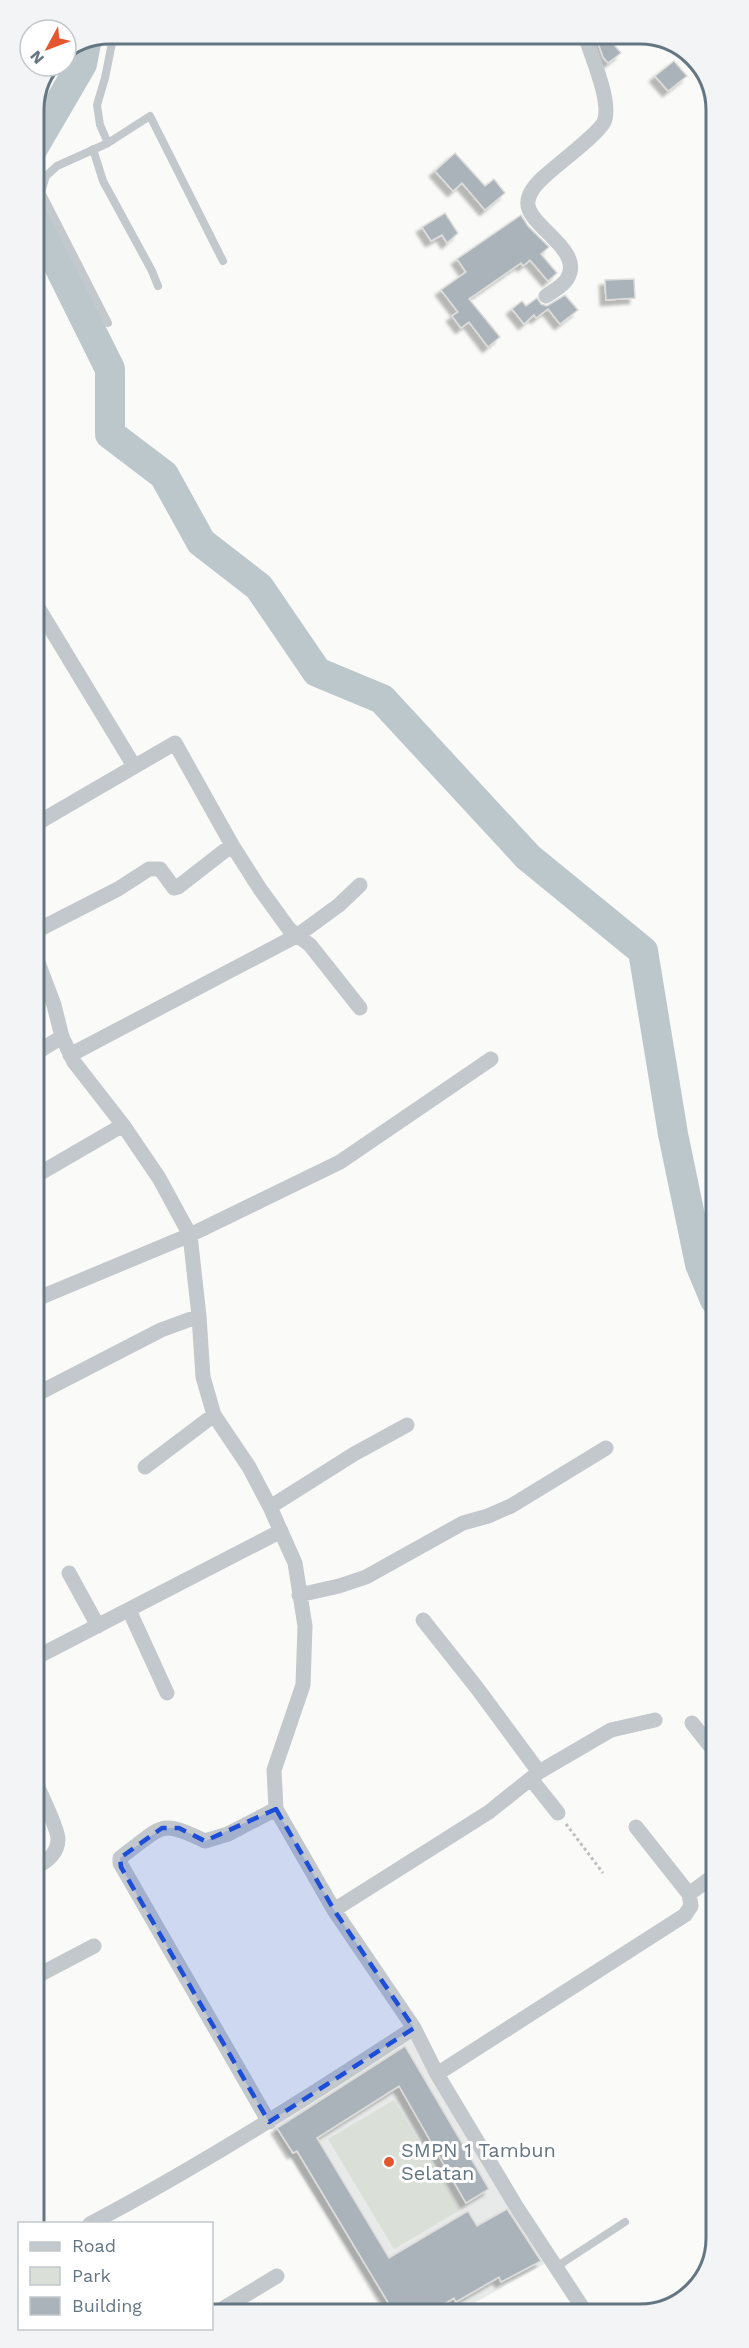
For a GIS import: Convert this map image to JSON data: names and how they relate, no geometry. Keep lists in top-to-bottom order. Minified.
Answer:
{"places":["SMPN 1 Tambun Selatan"],"legend":["Road","Park","Building"],"north":"bottom left"}
